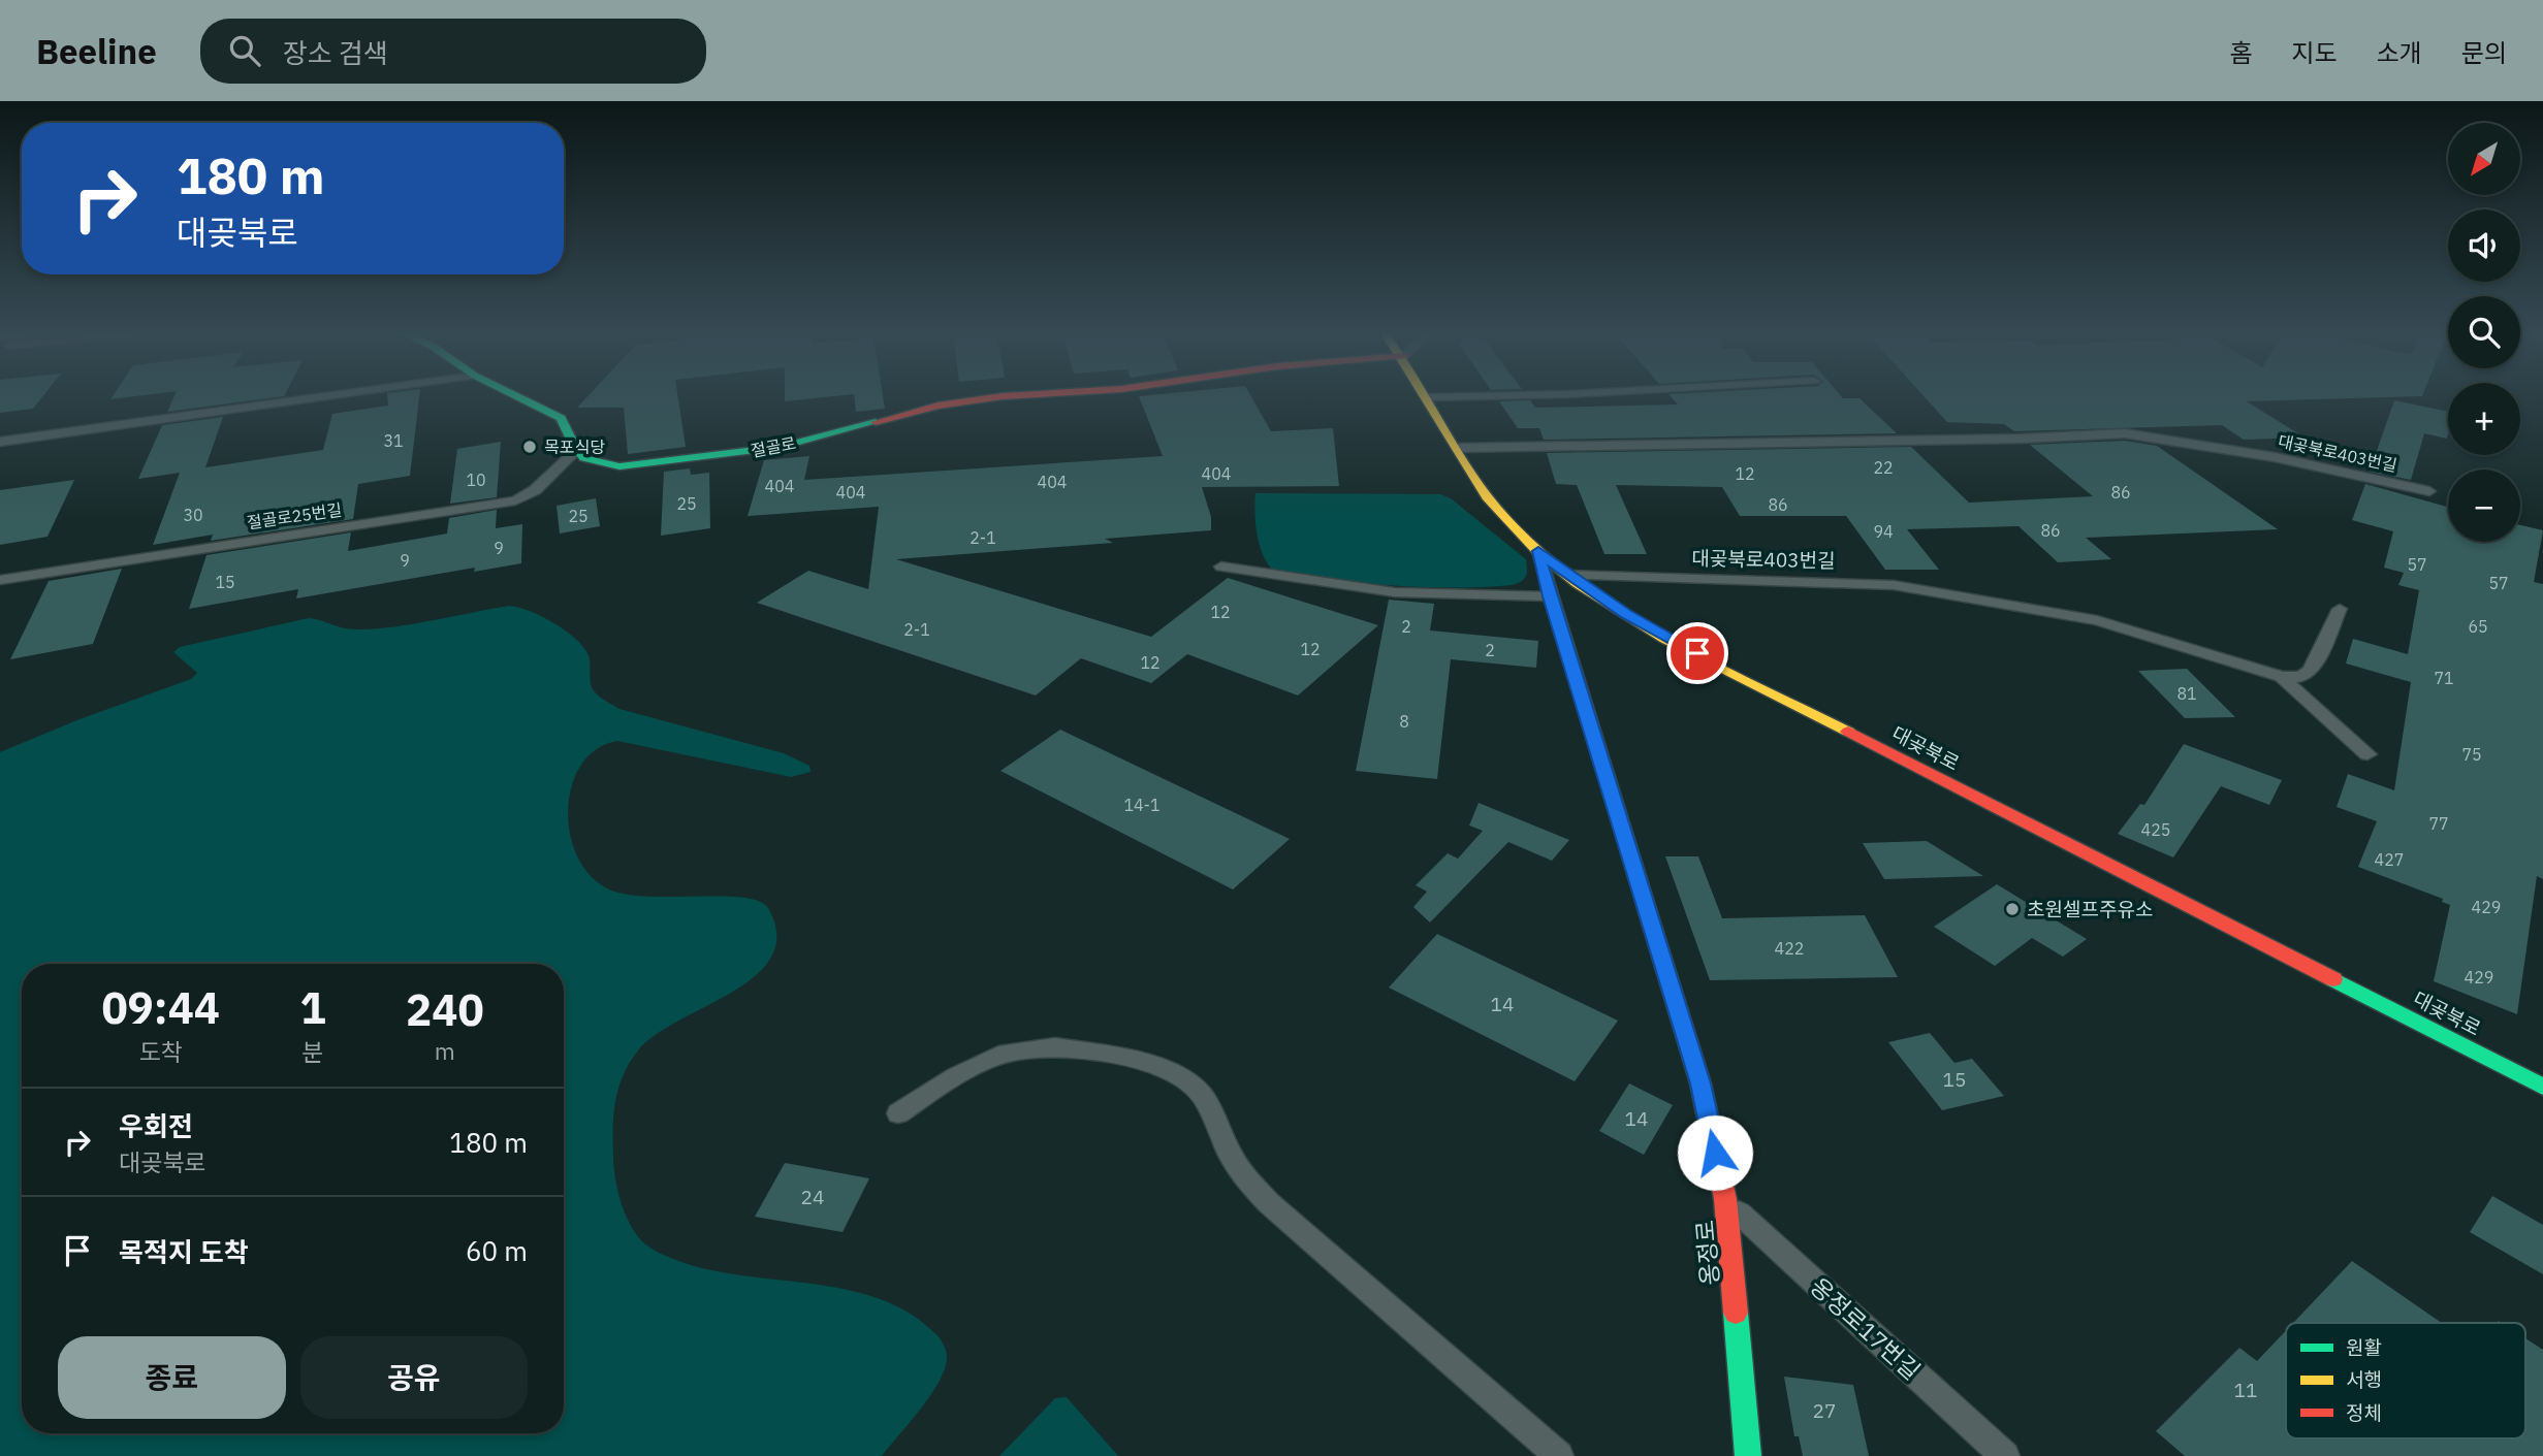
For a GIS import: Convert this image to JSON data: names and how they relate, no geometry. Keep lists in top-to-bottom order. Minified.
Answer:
{"streets":{"street":["절골로","대곶북로","옹정로"],"lane":["대곶북로403번길","절골로25번길","옹정로17번길"]},"crossings":[["절골로","절골로25번길"],["대곶북로403번길","대곶북로"],["대곶북로","옹정로"],["옹정로","옹정로17번길"]],"places":["목포식당","초원셀프주유소"],"house_numbers":["31","22","404","12","10","404","404","404","86","25","86","30","25","86","94","2-1","9","9","57","15","57","12","2","65","2-1","12","2","12","71","81","8","75","14-1","77","425","427","429","422","429","14","15","14","24","11","27"],"legend":["원활","서행","정체"],"north":"bottom left","page":{"header":"Beeline","search":"장소 검색","nav":["홈","지도","소개","문의"],"map_buttons":["+","−"],"turn":["180 m","대곶북로"],"eta":["09:44","도착","1","분","240","m"],"list":[{"name":"우회전","note":"대곶북로","value":"180 m"},{"name":"목적지 도착","value":"60 m"}],"buttons":["종료","공유"]}}
